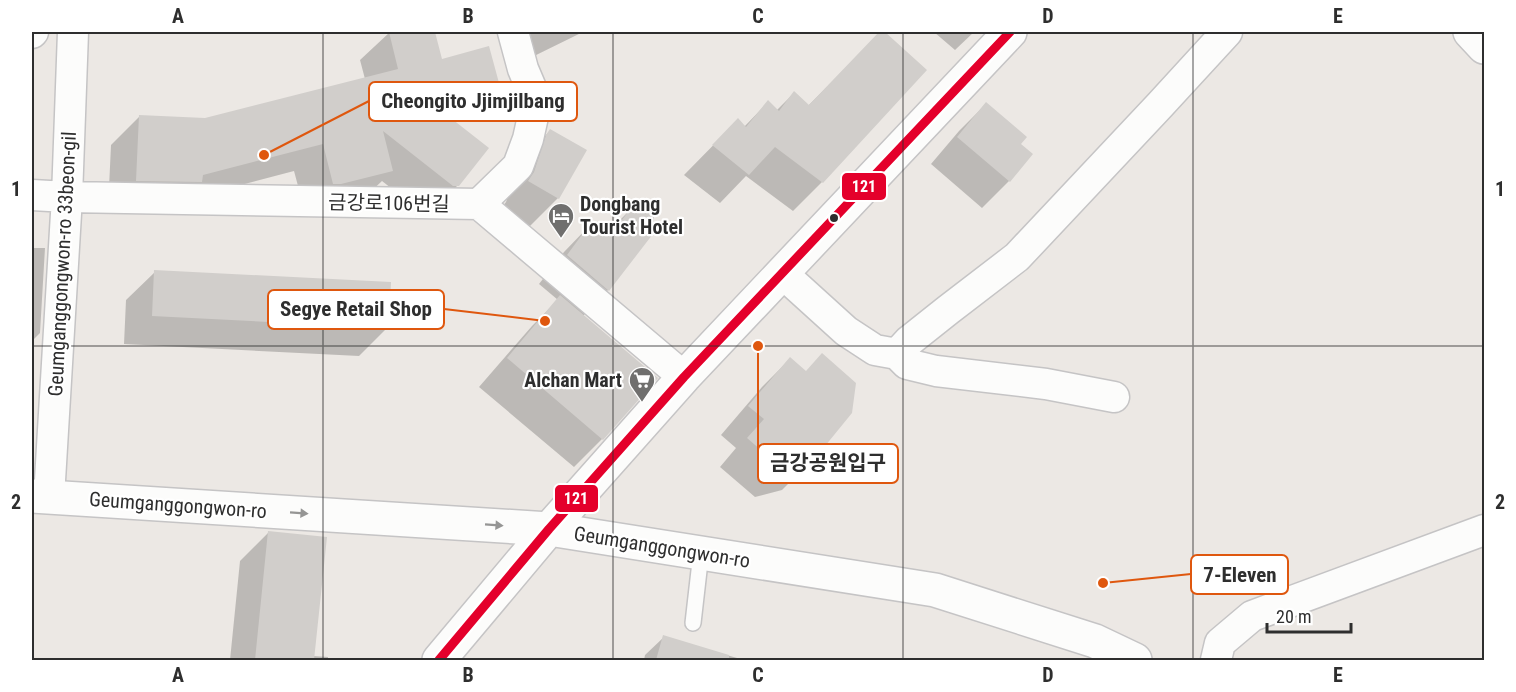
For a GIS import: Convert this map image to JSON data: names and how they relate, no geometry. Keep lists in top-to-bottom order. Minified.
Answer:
{"streets":{"street":["금강로106번길","Geumganggongwon-ro 33beon-gil","Geumganggongwon-ro"]},"crossings":[["금강로106번길","Geumganggongwon-ro 33beon-gil"],["Geumganggongwon-ro 33beon-gil","Geumganggongwon-ro"]],"one_way":["Geumganggongwon-ro"],"places":{"other":["Cheongito Jjimjilbang","Segye Retail Shop","금강공원입구","7-Eleven"],"hotel":["Dongbang Tourist Hotel"],"supermarket":["Alchan Mart"]},"lines":["transit line 121"],"scale_bar":"20 m","grid":{"columns":["A","B","C","D","E"],"rows":["1","2"]}}
